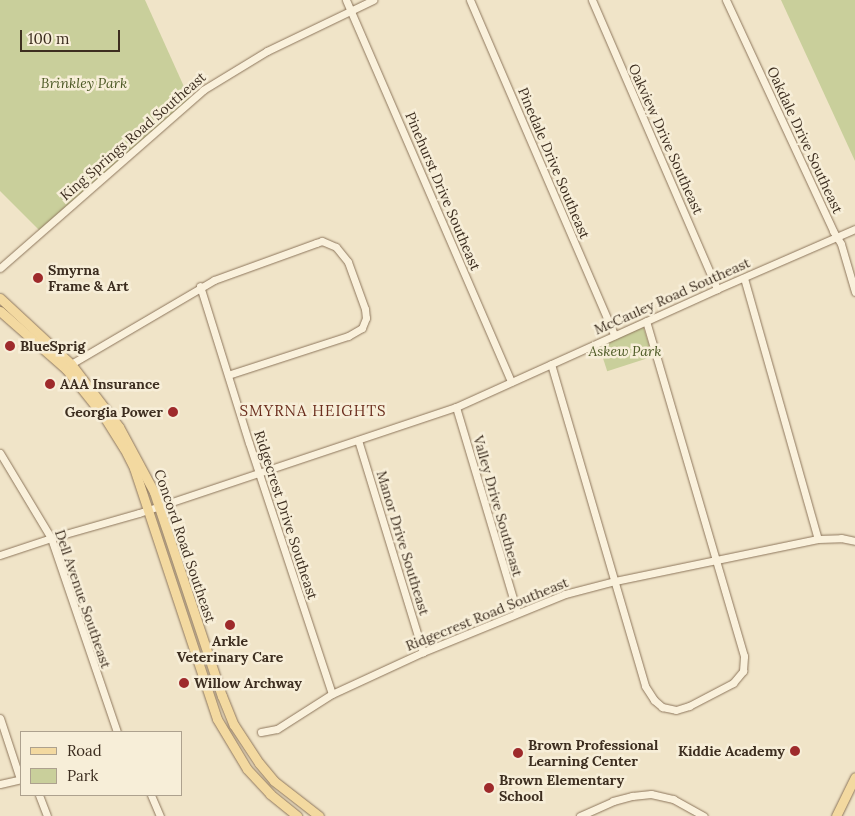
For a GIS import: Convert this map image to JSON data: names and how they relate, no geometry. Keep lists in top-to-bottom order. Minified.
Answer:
{"streets":{"main road":["Concord Road Southeast"],"street":["King Springs Road Southeast","Oakview Drive Southeast","Oakdale Drive Southeast","Pinedale Drive Southeast","Pinehurst Drive Southeast","McCauley Road Southeast","Valley Drive Southeast","Ridgecrest Drive Southeast","Manor Drive Southeast","Dell Avenue Southeast","Ridgecrest Road Southeast"]},"crossings":[["King Springs Road Southeast","Pinehurst Drive Southeast"],["Oakview Drive Southeast","McCauley Road Southeast"],["Oakdale Drive Southeast","McCauley Road Southeast"],["Pinedale Drive Southeast","McCauley Road Southeast"],["Pinehurst Drive Southeast","McCauley Road Southeast"],["McCauley Road Southeast","Valley Drive Southeast"],["McCauley Road Southeast","Ridgecrest Drive Southeast"],["McCauley Road Southeast","Manor Drive Southeast"],["McCauley Road Southeast","Concord Road Southeast"],["McCauley Road Southeast","Dell Avenue Southeast"],["Valley Drive Southeast","Ridgecrest Road Southeast"],["Ridgecrest Drive Southeast","Ridgecrest Road Southeast"],["Manor Drive Southeast","Ridgecrest Road Southeast"]],"districts":["SMYRNA HEIGHTS"],"parks":["Brinkley Park","Askew Park"],"places":["Smyrna Frame & Art","BlueSprig","AAA Insurance","Georgia Power","Arkle Veterinary Care","Willow Archway","Kiddie Academy","Brown Professional Learning Center","Brown Elementary School"],"legend":["Road","Park"],"scale_bar":"100 m"}
